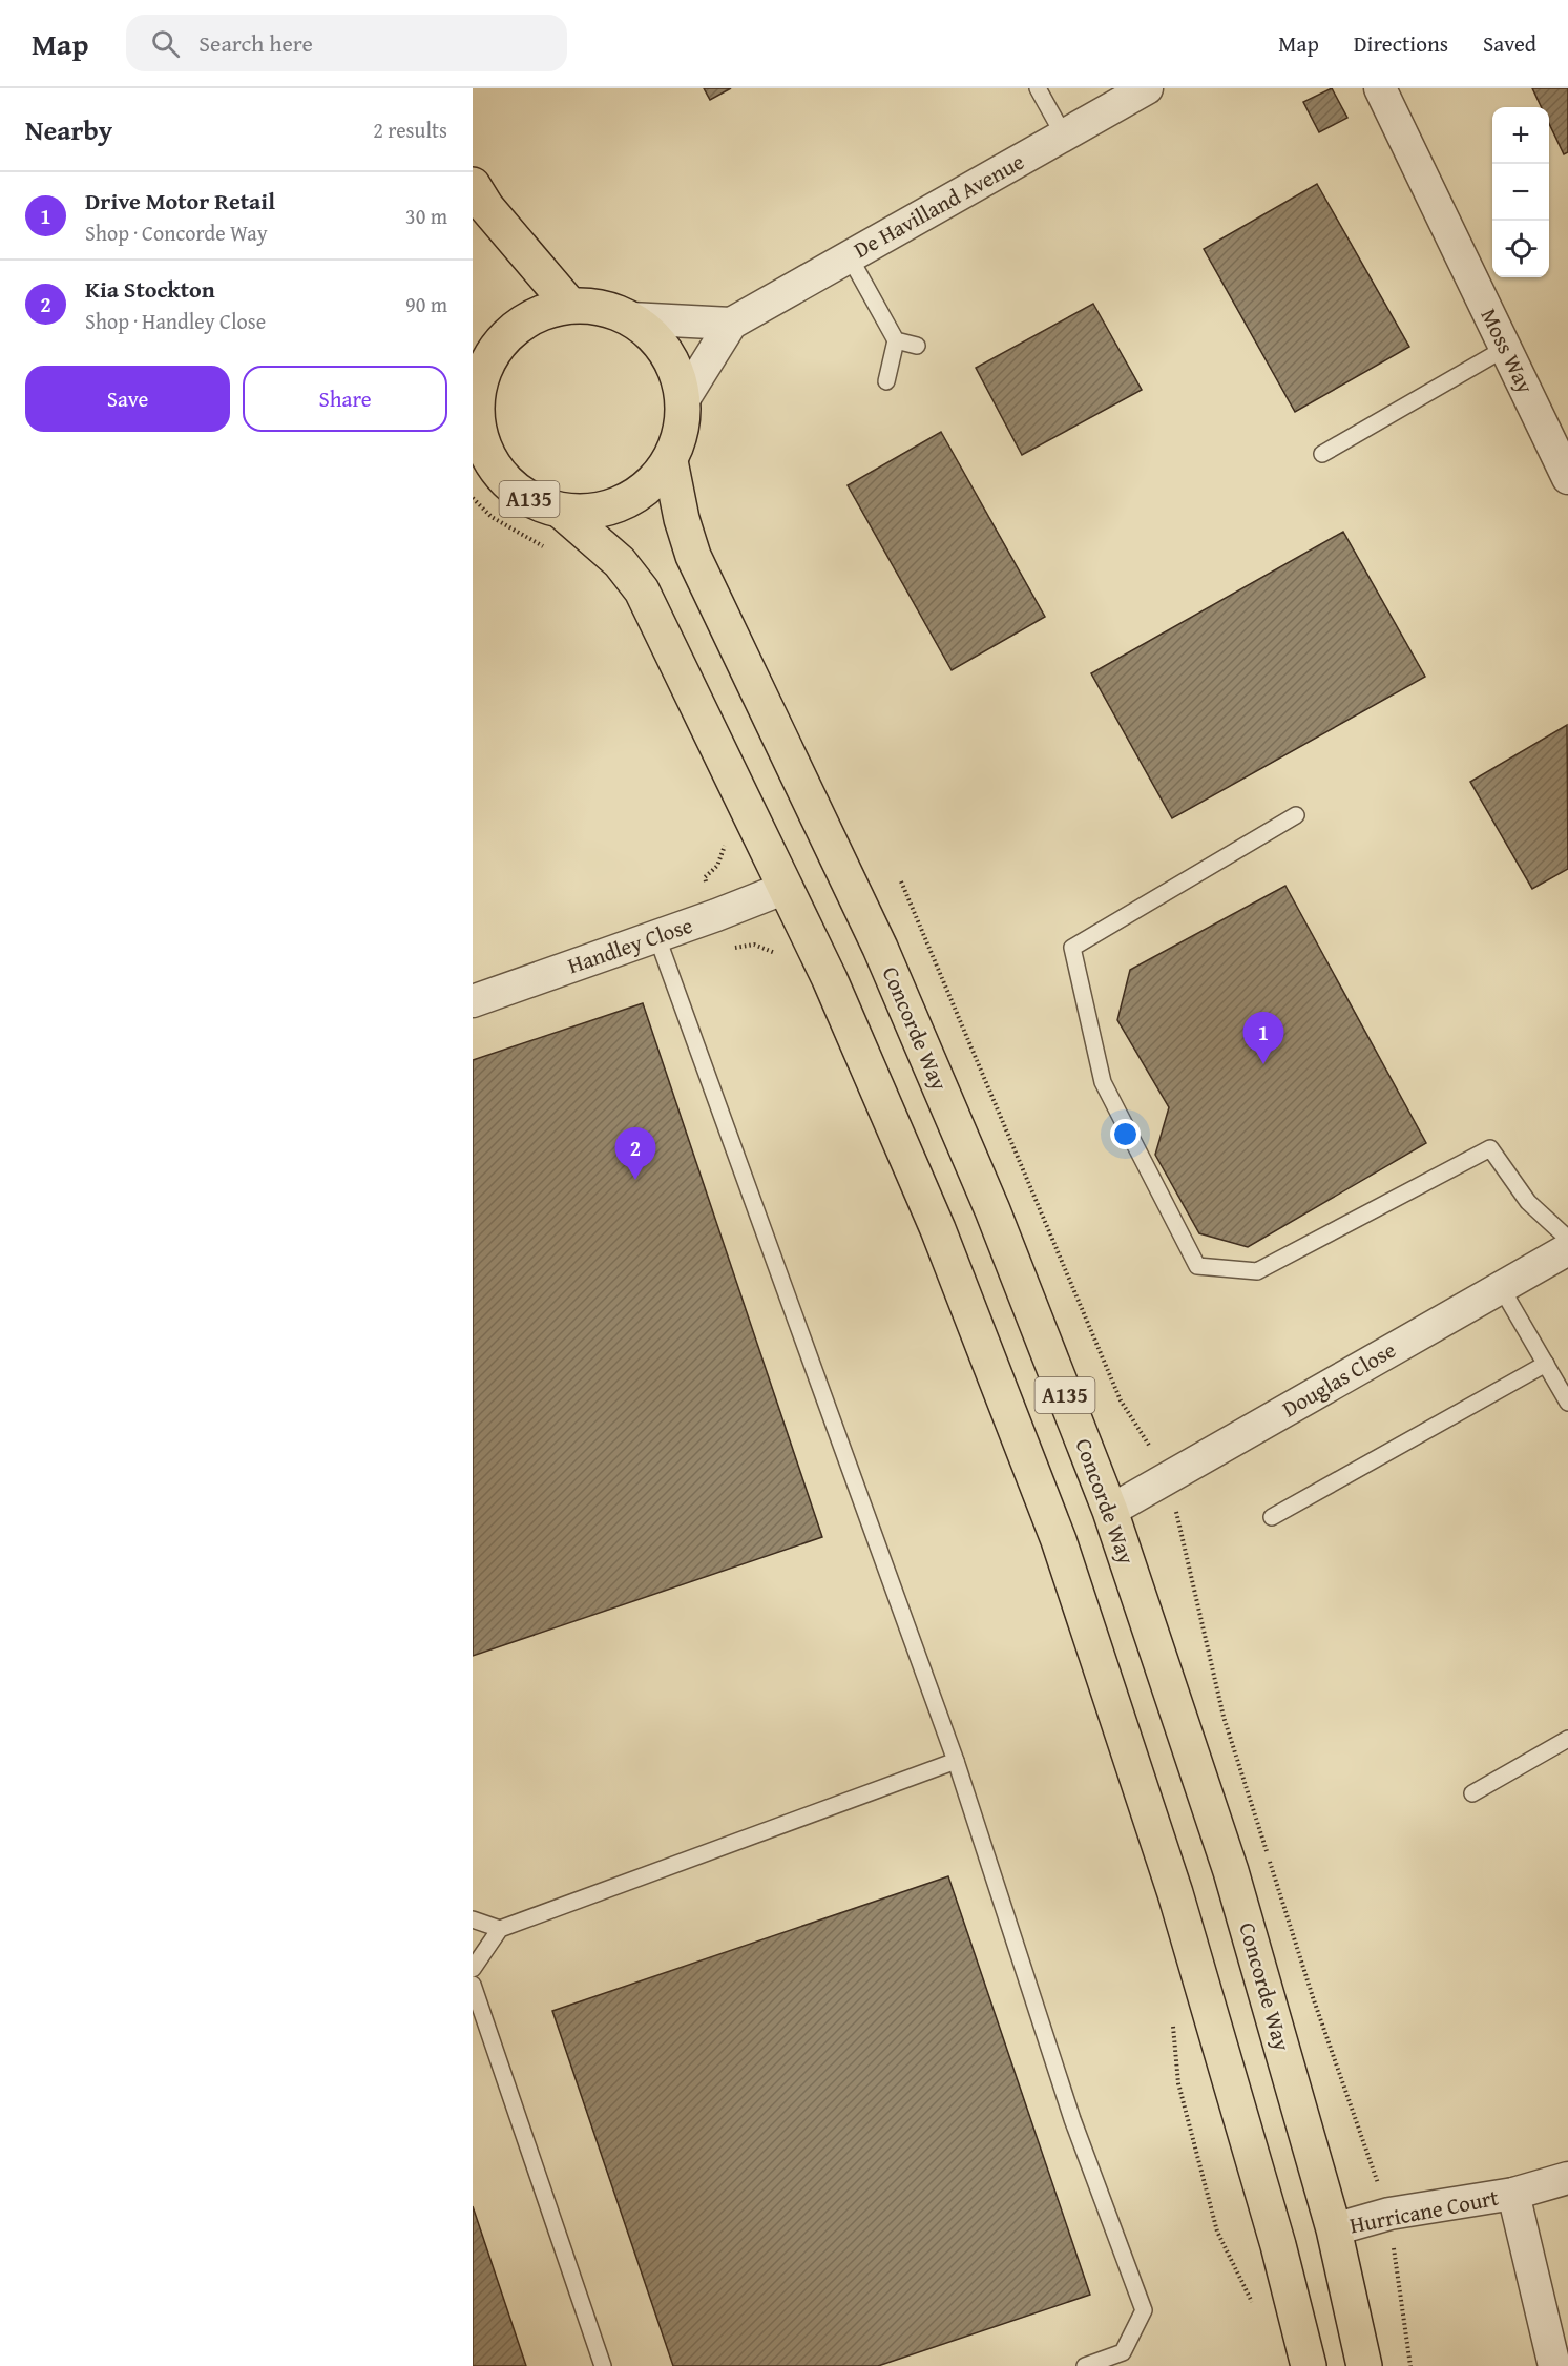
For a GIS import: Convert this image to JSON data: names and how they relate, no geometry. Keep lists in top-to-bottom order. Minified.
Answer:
{"streets":{"main road":["A135","Concorde Way"],"street":["De Havilland Avenue","Moss Way","Handley Close","Douglas Close","Hurricane Court"]},"crossings":[["A135","Handley Close"],["A135","Concorde Way"],["Concorde Way","Douglas Close"],["Concorde Way","Hurricane Court"]],"page":{"header":"Map","search":"Search here","nav":["Map","Directions","Saved"],"heading":["Nearby","2 results"],"map_buttons":["+","−"],"list":[{"mark":"1","name":"Drive Motor Retail","note":"Shop · Concorde Way","value":"30 m"},{"mark":"2","name":"Kia Stockton","note":"Shop · Handley Close","value":"90 m"}],"buttons":["Save","Share"],"pins":["1","2"]}}
